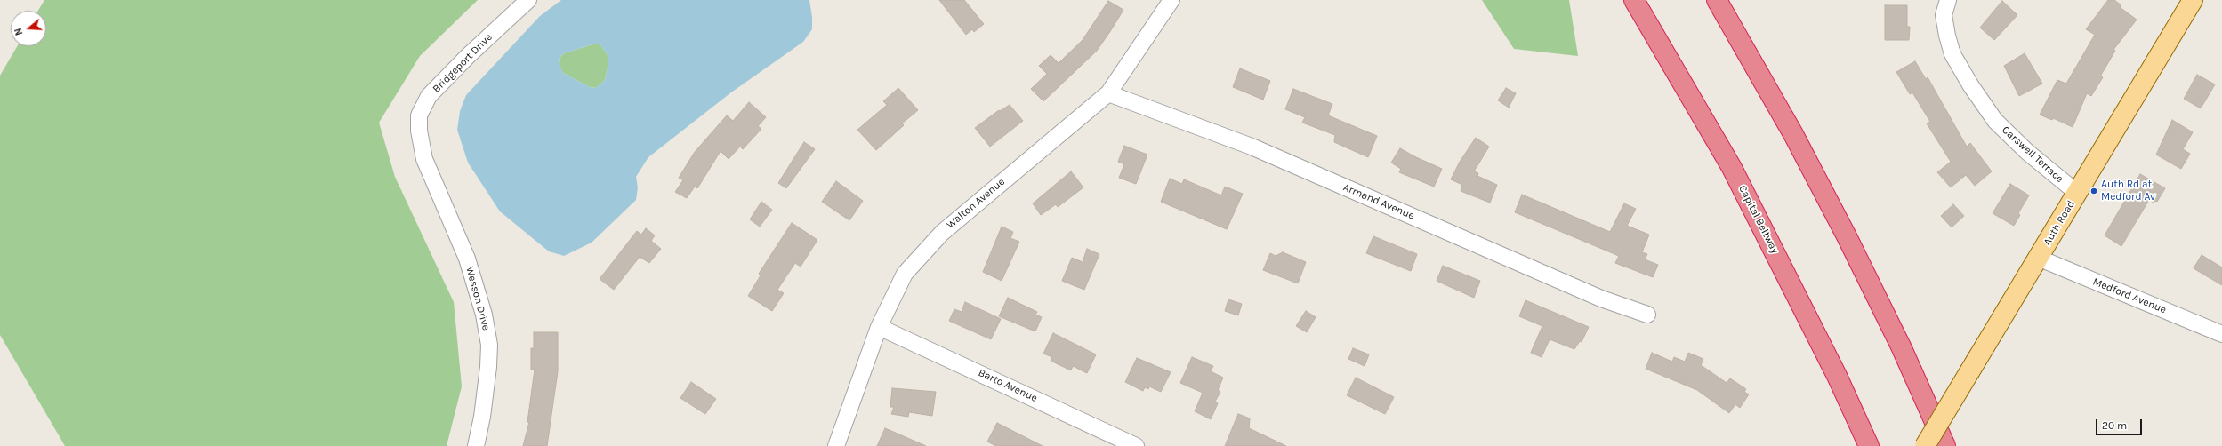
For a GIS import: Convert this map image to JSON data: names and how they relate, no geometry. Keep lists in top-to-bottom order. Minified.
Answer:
{"streets":{"highway":["Capital Beltway"],"main road":["Auth Road"],"street":["Bridgeport Drive","Carswell Terrace","Armand Avenue","Walton Avenue","Medford Avenue","Wesson Drive","Barto Avenue"]},"crossings":[["Bridgeport Drive","Wesson Drive"],["Carswell Terrace","Auth Road"],["Armand Avenue","Walton Avenue"],["Walton Avenue","Barto Avenue"],["Auth Road","Medford Avenue"]],"places":["Auth Rd at Medford Av"],"scale_bar":"20 m","north":"left"}
